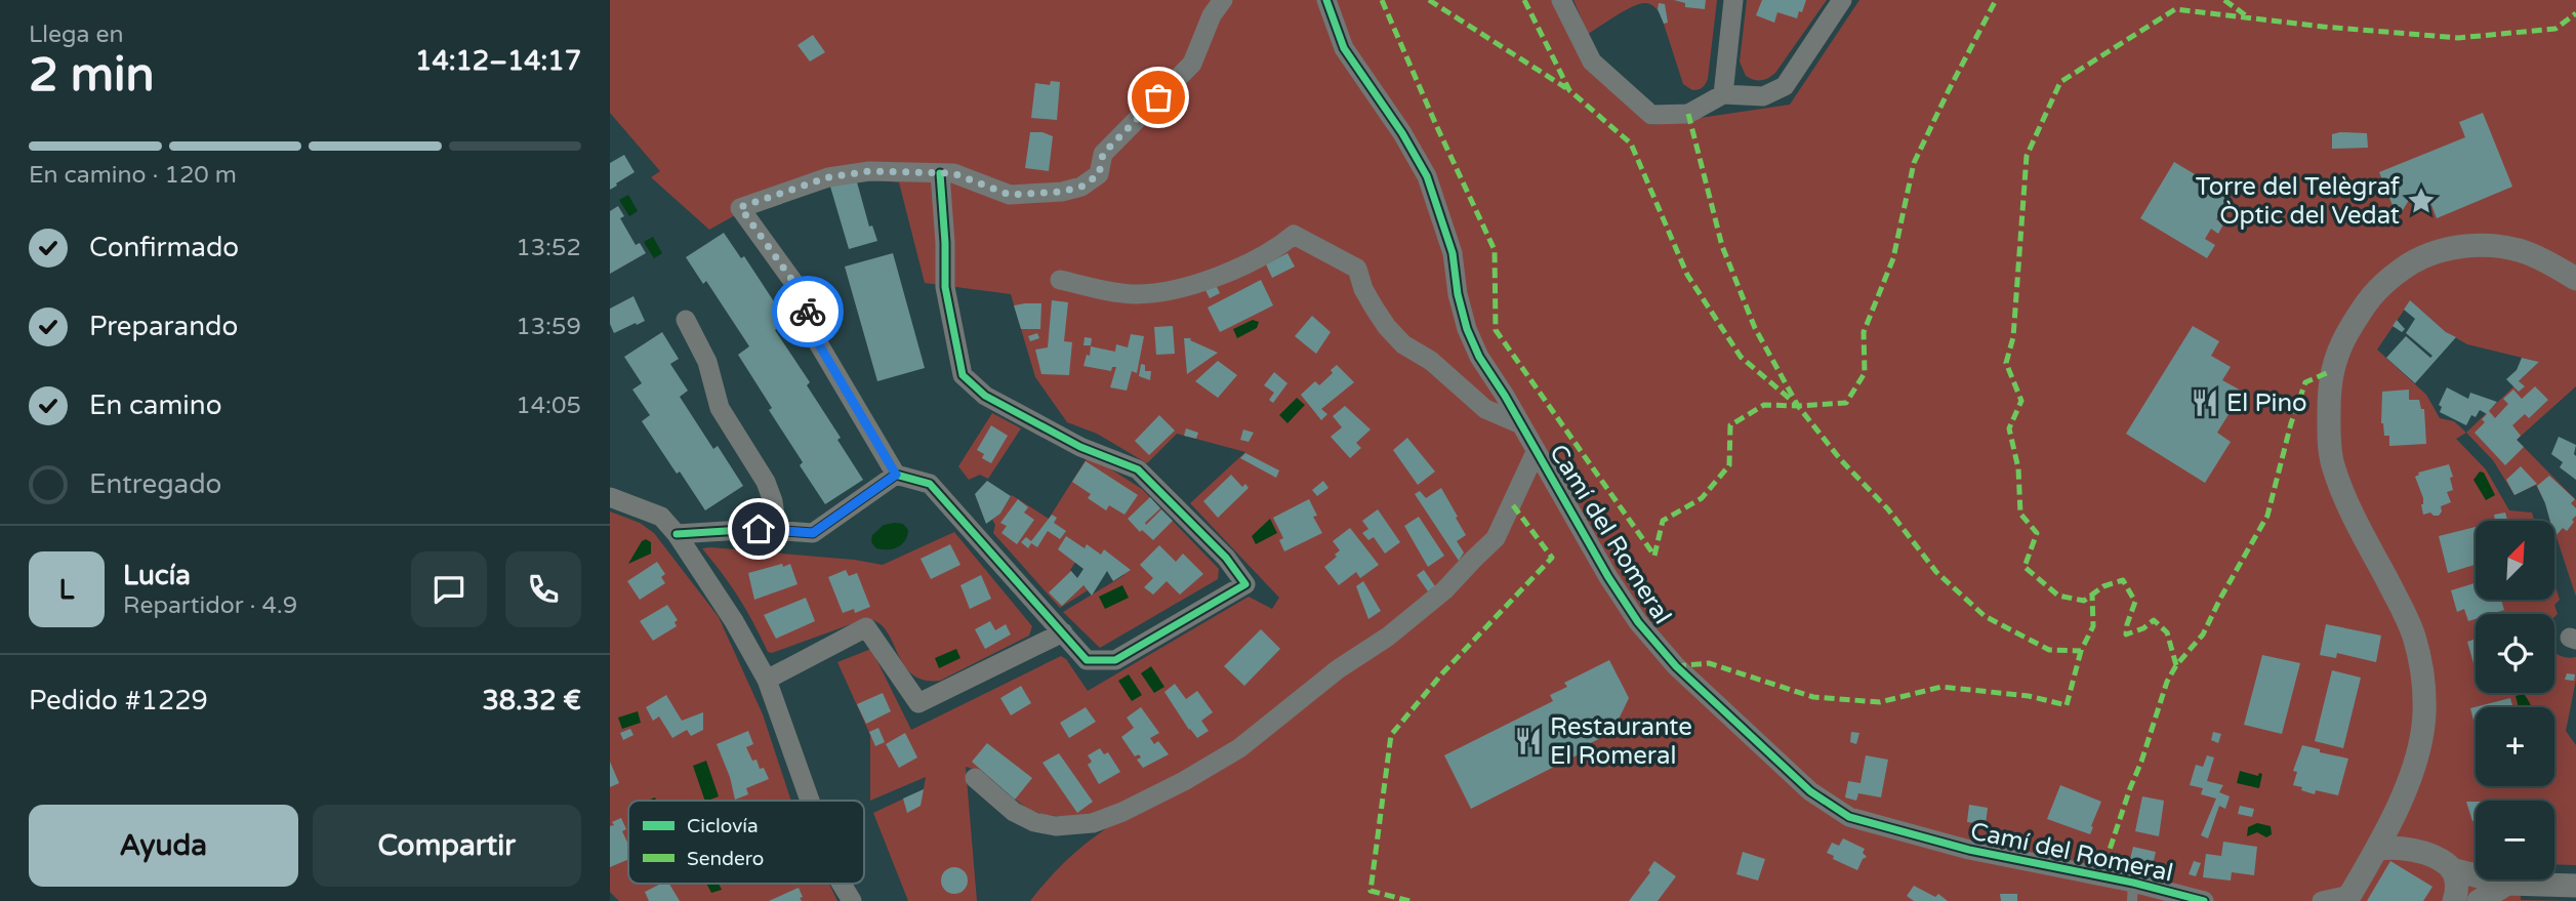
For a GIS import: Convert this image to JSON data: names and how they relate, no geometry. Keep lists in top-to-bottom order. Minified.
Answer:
{"streets":{"street":["Camí del Romeral"]},"places":{"place":["Torre del Telègraf Òptic del Vedat"],"restaurant":["El Pino","Restaurante El Romeral"]},"legend":["Ciclovía","Sendero"],"north":"top right","page":{"heading":["2 min","Llega en","14:12–14:17"],"panel":["Lucía","Repartidor · 4.9","Pedido #1229","38.32 €"],"bar":"En camino · 120 m","list":[["Confirmado","13:52"],["Preparando","13:59"],["En camino","14:05"],"Entregado"],"map_buttons":["+","−"],"round":"L","buttons":["Ayuda","Compartir"]}}
